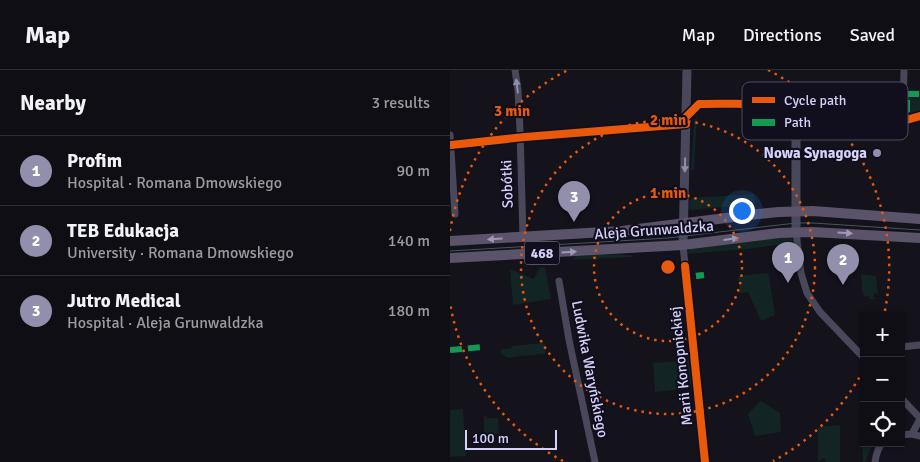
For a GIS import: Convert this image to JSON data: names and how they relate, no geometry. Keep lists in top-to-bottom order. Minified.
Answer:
{"streets":{"main road":["Aleja Grunwaldzka","468"],"street":["Sobótki","Marii Konopnickiej","Ludwika Waryńskiego"]},"crossings":[["Sobótki","Aleja Grunwaldzka"],["Aleja Grunwaldzka","Marii Konopnickiej"]],"one_way":["Sobótki"],"places":["Nowa Synagoga"],"legend":["Cycle path","Path"],"scale_bar":"100 m","page":{"header":"Map","nav":["Map","Directions","Saved"],"heading":["Nearby","3 results"],"list":[{"mark":"1","name":"Profim","note":"Hospital · Romana Dmowskiego","value":"90 m"},{"mark":"2","name":"TEB Edukacja","note":"University · Romana Dmowskiego","value":"140 m"},{"mark":"3","name":"Jutro Medical","note":"Hospital · Aleja Grunwaldzka","value":"180 m"}],"pins":["3","1","2"],"map_buttons":["+","−"],"scale":"100 m"},"rings":["3 min","2 min","1 min"]}
